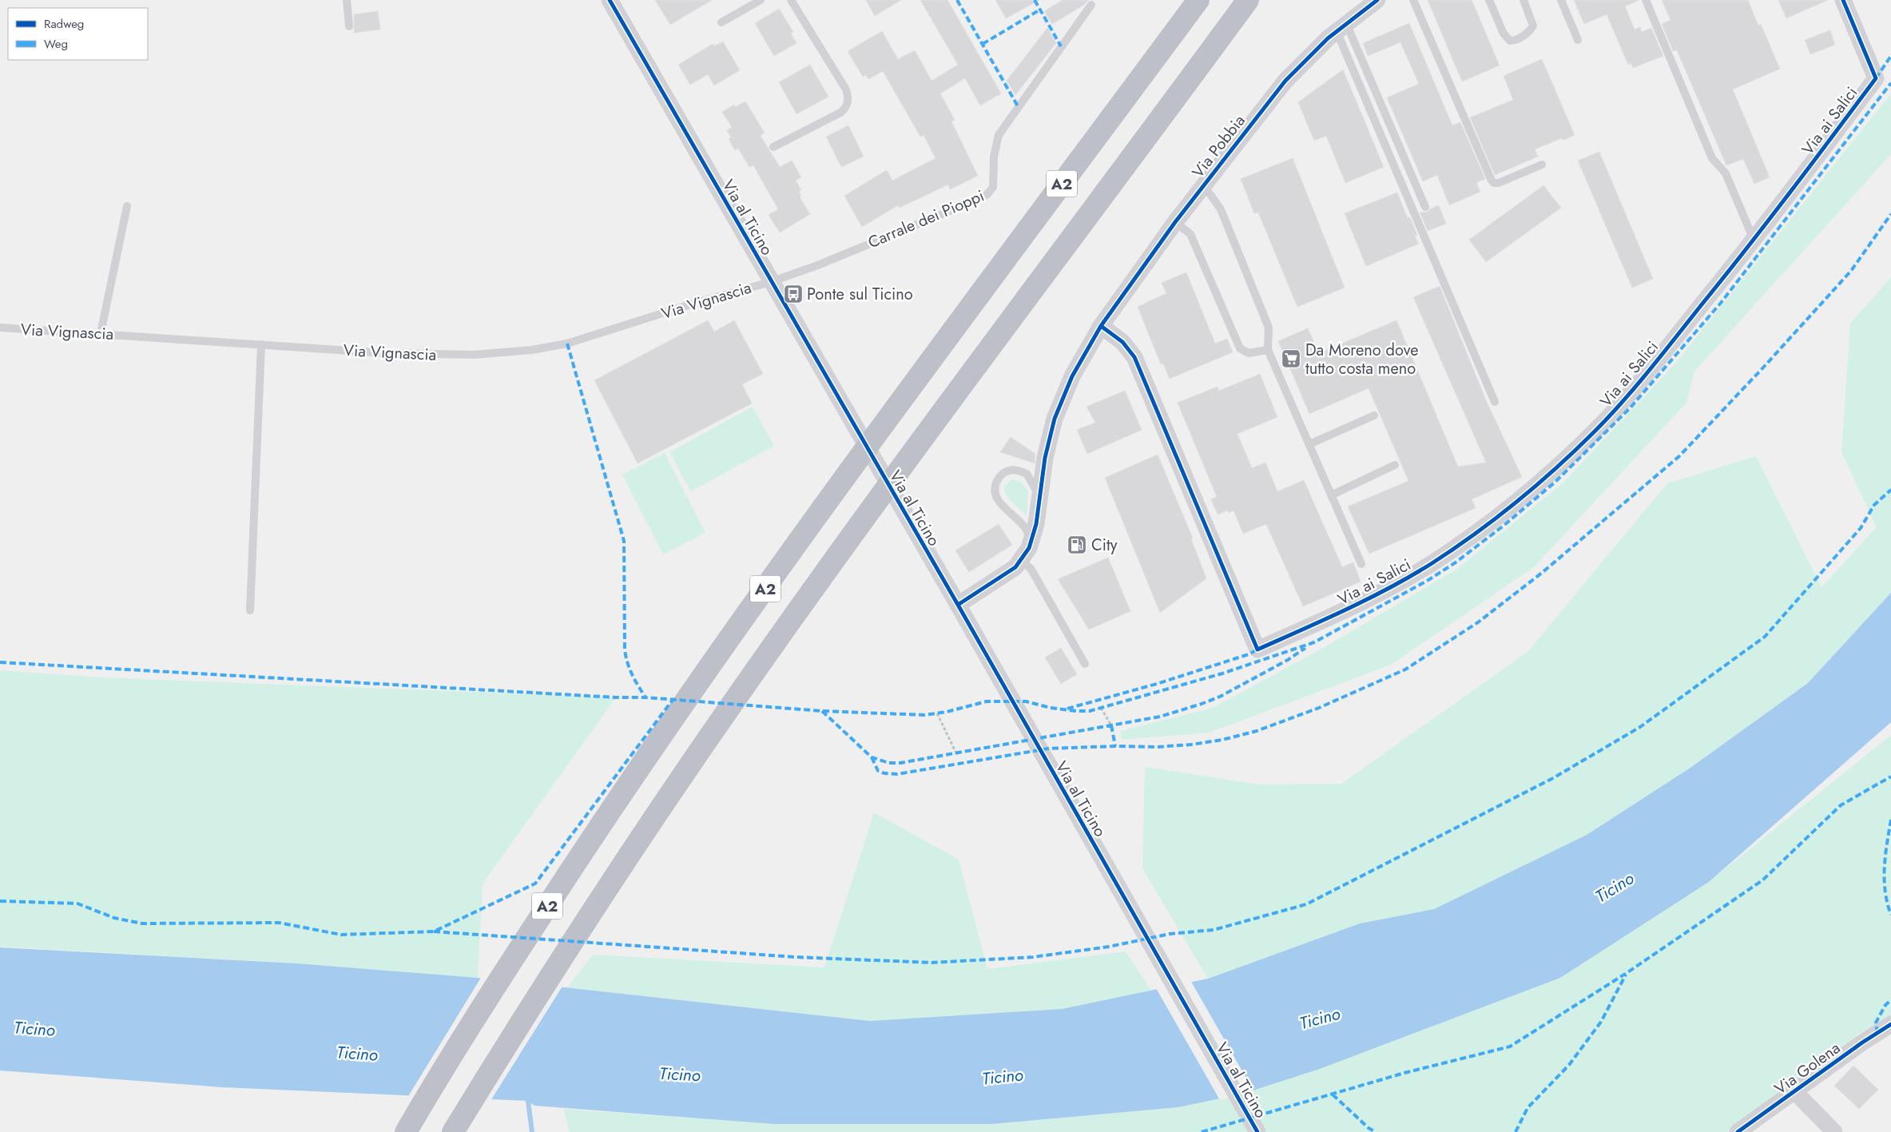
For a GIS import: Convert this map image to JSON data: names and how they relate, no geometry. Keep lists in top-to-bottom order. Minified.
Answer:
{"streets":{"highway":["A2"],"street":["Via ai Salici","Via Pobbia","Via al Ticino","Via Golena"],"lane":["Carrale dei Pioppi","Via Vignascia"]},"crossings":[["Via ai Salici","Via Pobbia"],["Via al Ticino","Carrale dei Pioppi"],["Via al Ticino","Via Vignascia"],["Carrale dei Pioppi","Via Vignascia"]],"water":["Ticino"],"places":{"bus stop":["Ponte sul Ticino"],"supermarket":["Da Moreno dove tutto costa meno"],"fuel station":["City"]},"legend":["Radweg","Weg"]}
